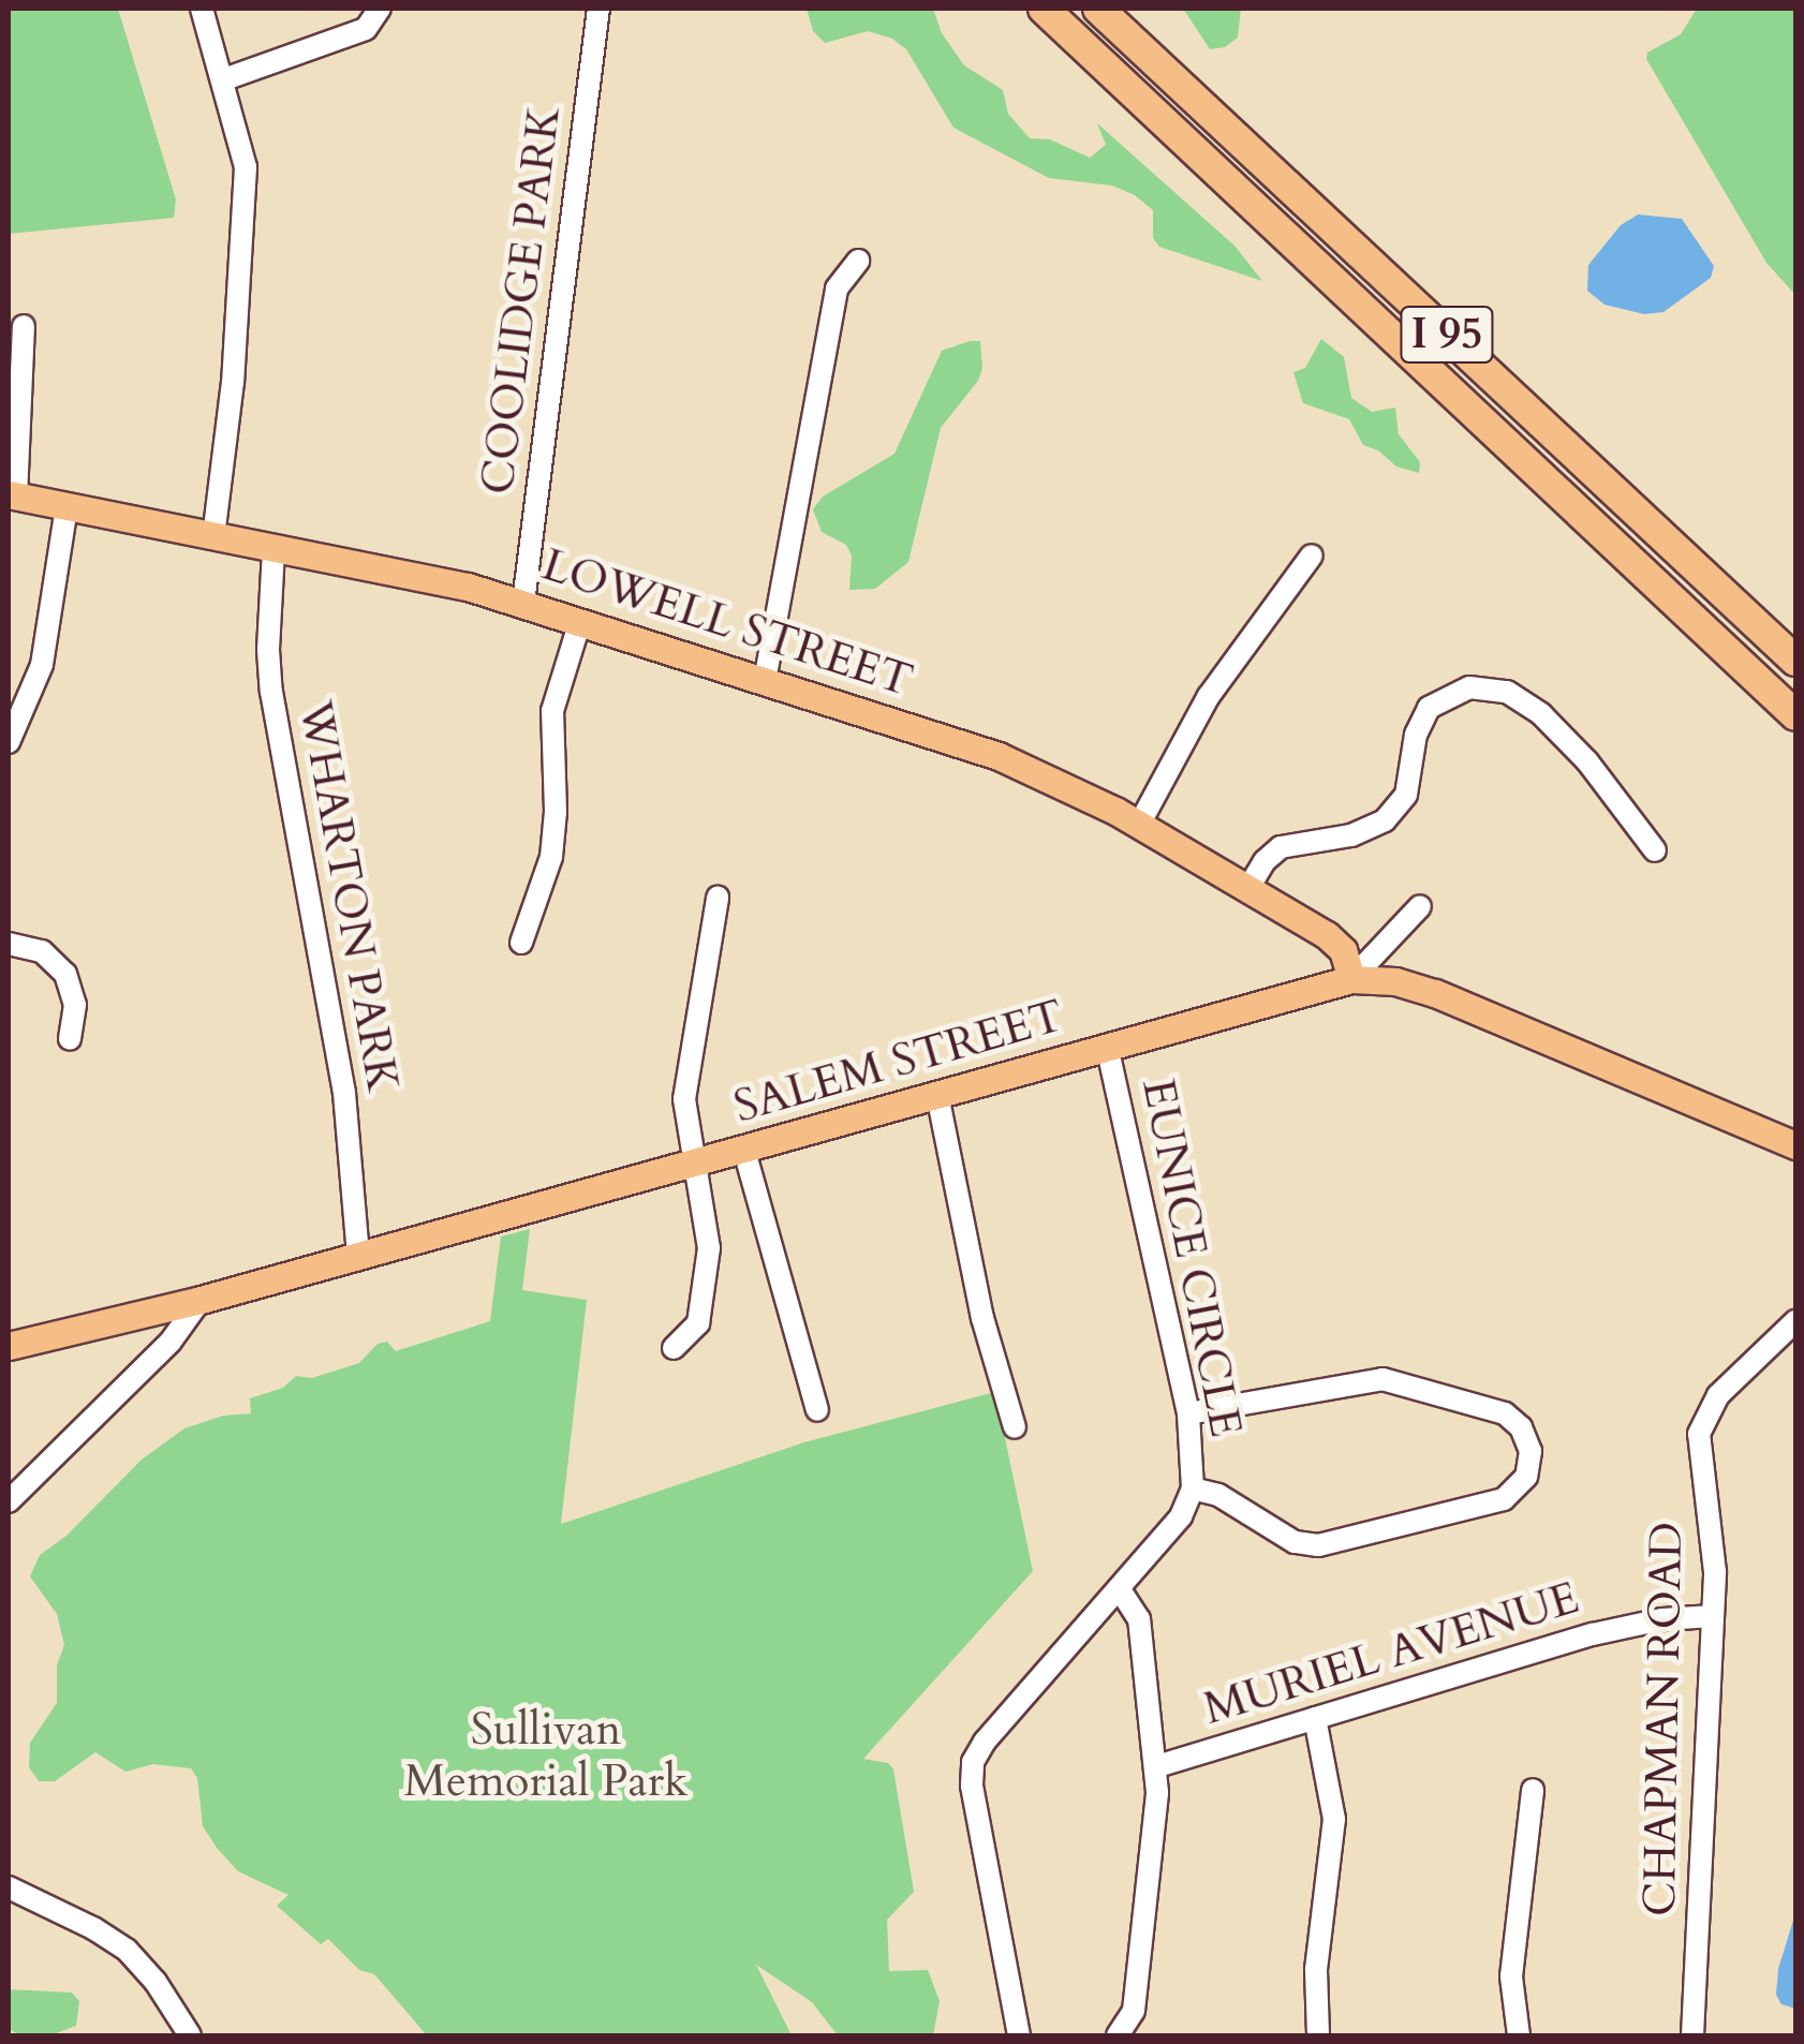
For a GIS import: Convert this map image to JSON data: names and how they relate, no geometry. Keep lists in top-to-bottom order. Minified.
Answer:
{"streets":{"highway":["I 95"],"main road":["LOWELL STREET","SALEM STREET"],"street":["COOLIDGE PARK","WHARTON PARK","EUNICE CIRCLE","MURIEL AVENUE","CHAPMAN ROAD"]},"crossings":[["COOLIDGE PARK","LOWELL STREET"],["LOWELL STREET","WHARTON PARK"],["LOWELL STREET","SALEM STREET"],["WHARTON PARK","SALEM STREET"],["SALEM STREET","EUNICE CIRCLE"],["MURIEL AVENUE","CHAPMAN ROAD"]],"parks":["Sullivan Memorial Park"]}
